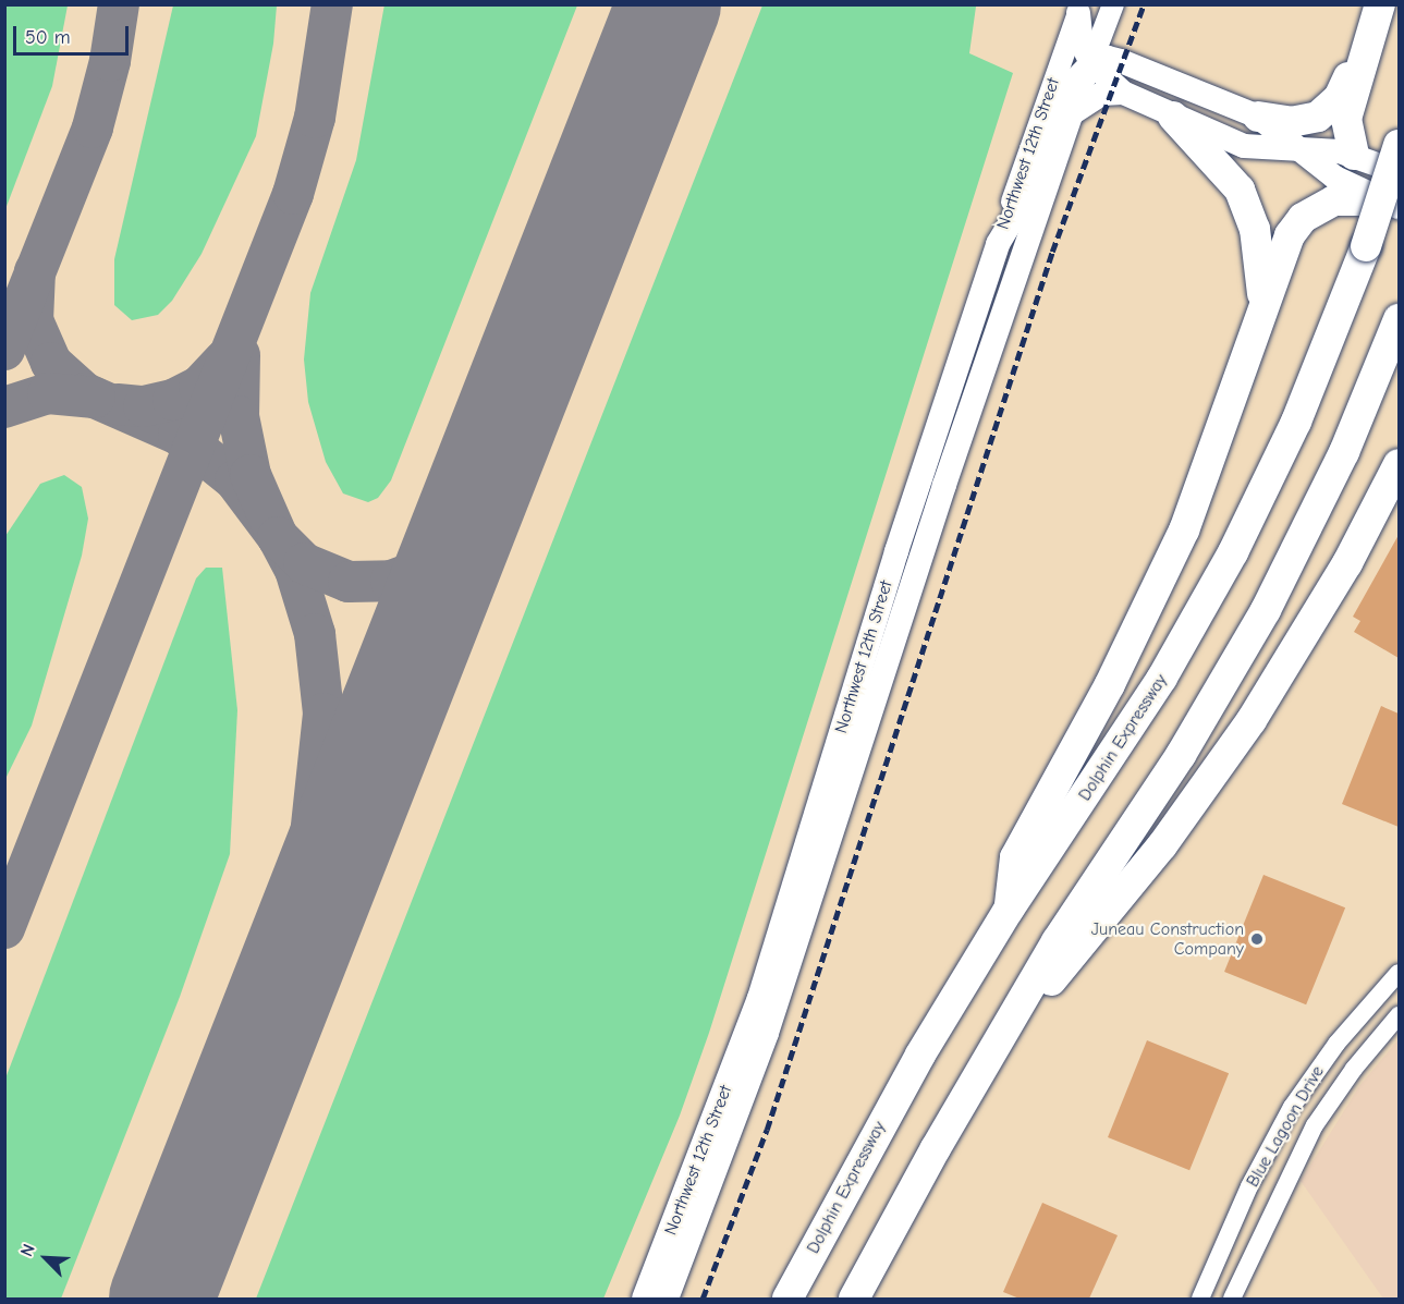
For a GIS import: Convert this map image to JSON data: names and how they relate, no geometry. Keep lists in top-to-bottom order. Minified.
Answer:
{"streets":{"highway":["Dolphin Expressway"],"main road":["Northwest 12th Street"],"street":["Blue Lagoon Drive"]},"places":["Juneau Construction Company"],"scale_bar":"50 m","north":"top left"}
